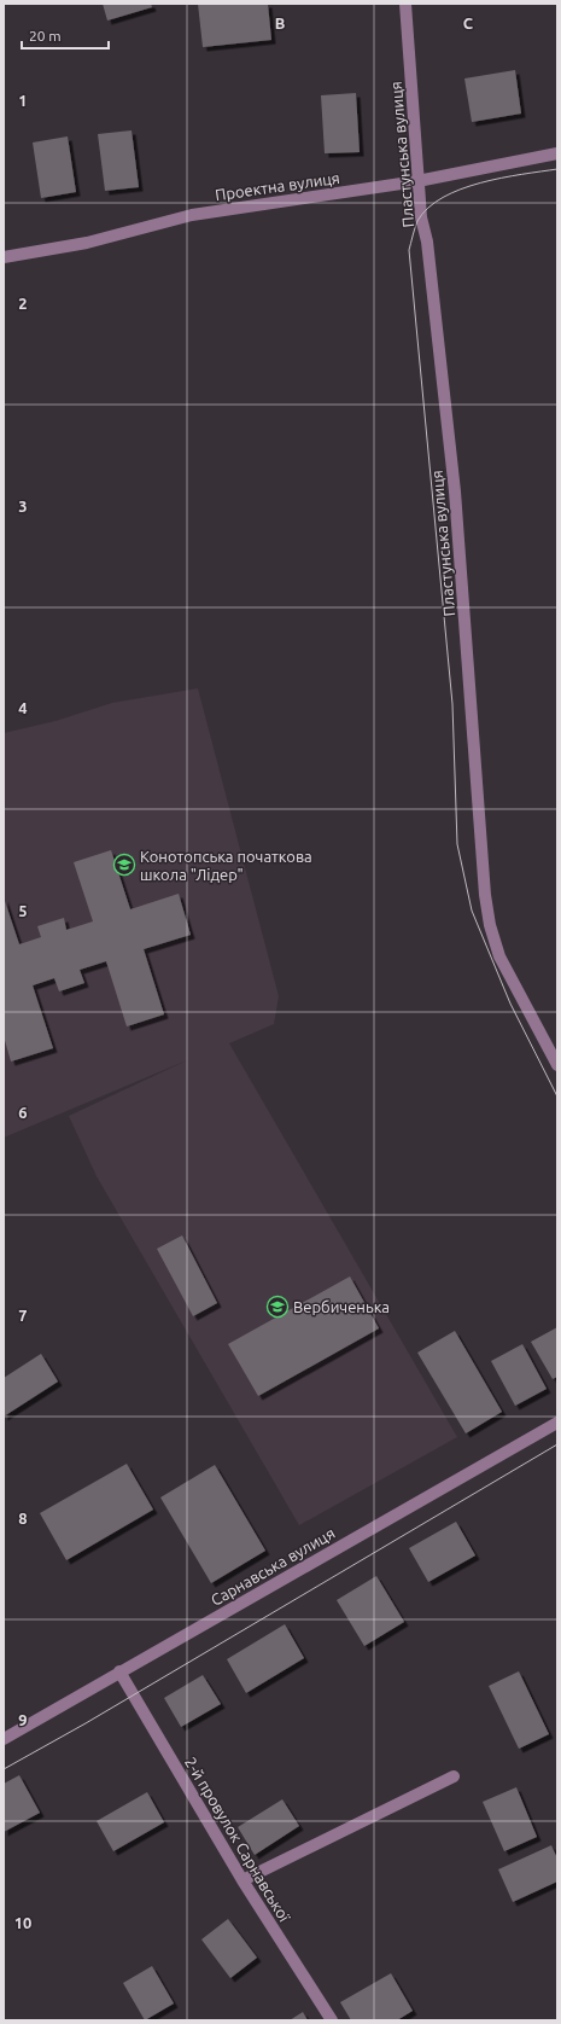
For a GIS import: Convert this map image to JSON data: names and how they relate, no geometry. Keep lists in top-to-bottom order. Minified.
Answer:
{"streets":{"street":["Пластунська вулиця","Проектна вулиця","Сарнавська вулиця","2-й провулок Сарнавської"]},"crossings":[["Пластунська вулиця","Проектна вулиця"],["Сарнавська вулиця","2-й провулок Сарнавської"]],"places":{"school or university":["Конотопська початкова школа \"Лідер\"","Вербиченька"]},"scale_bar":"20 m","grid":{"columns":["B","C"],"rows":["1","2","3","4","5","6","7","8","9","10"]}}
